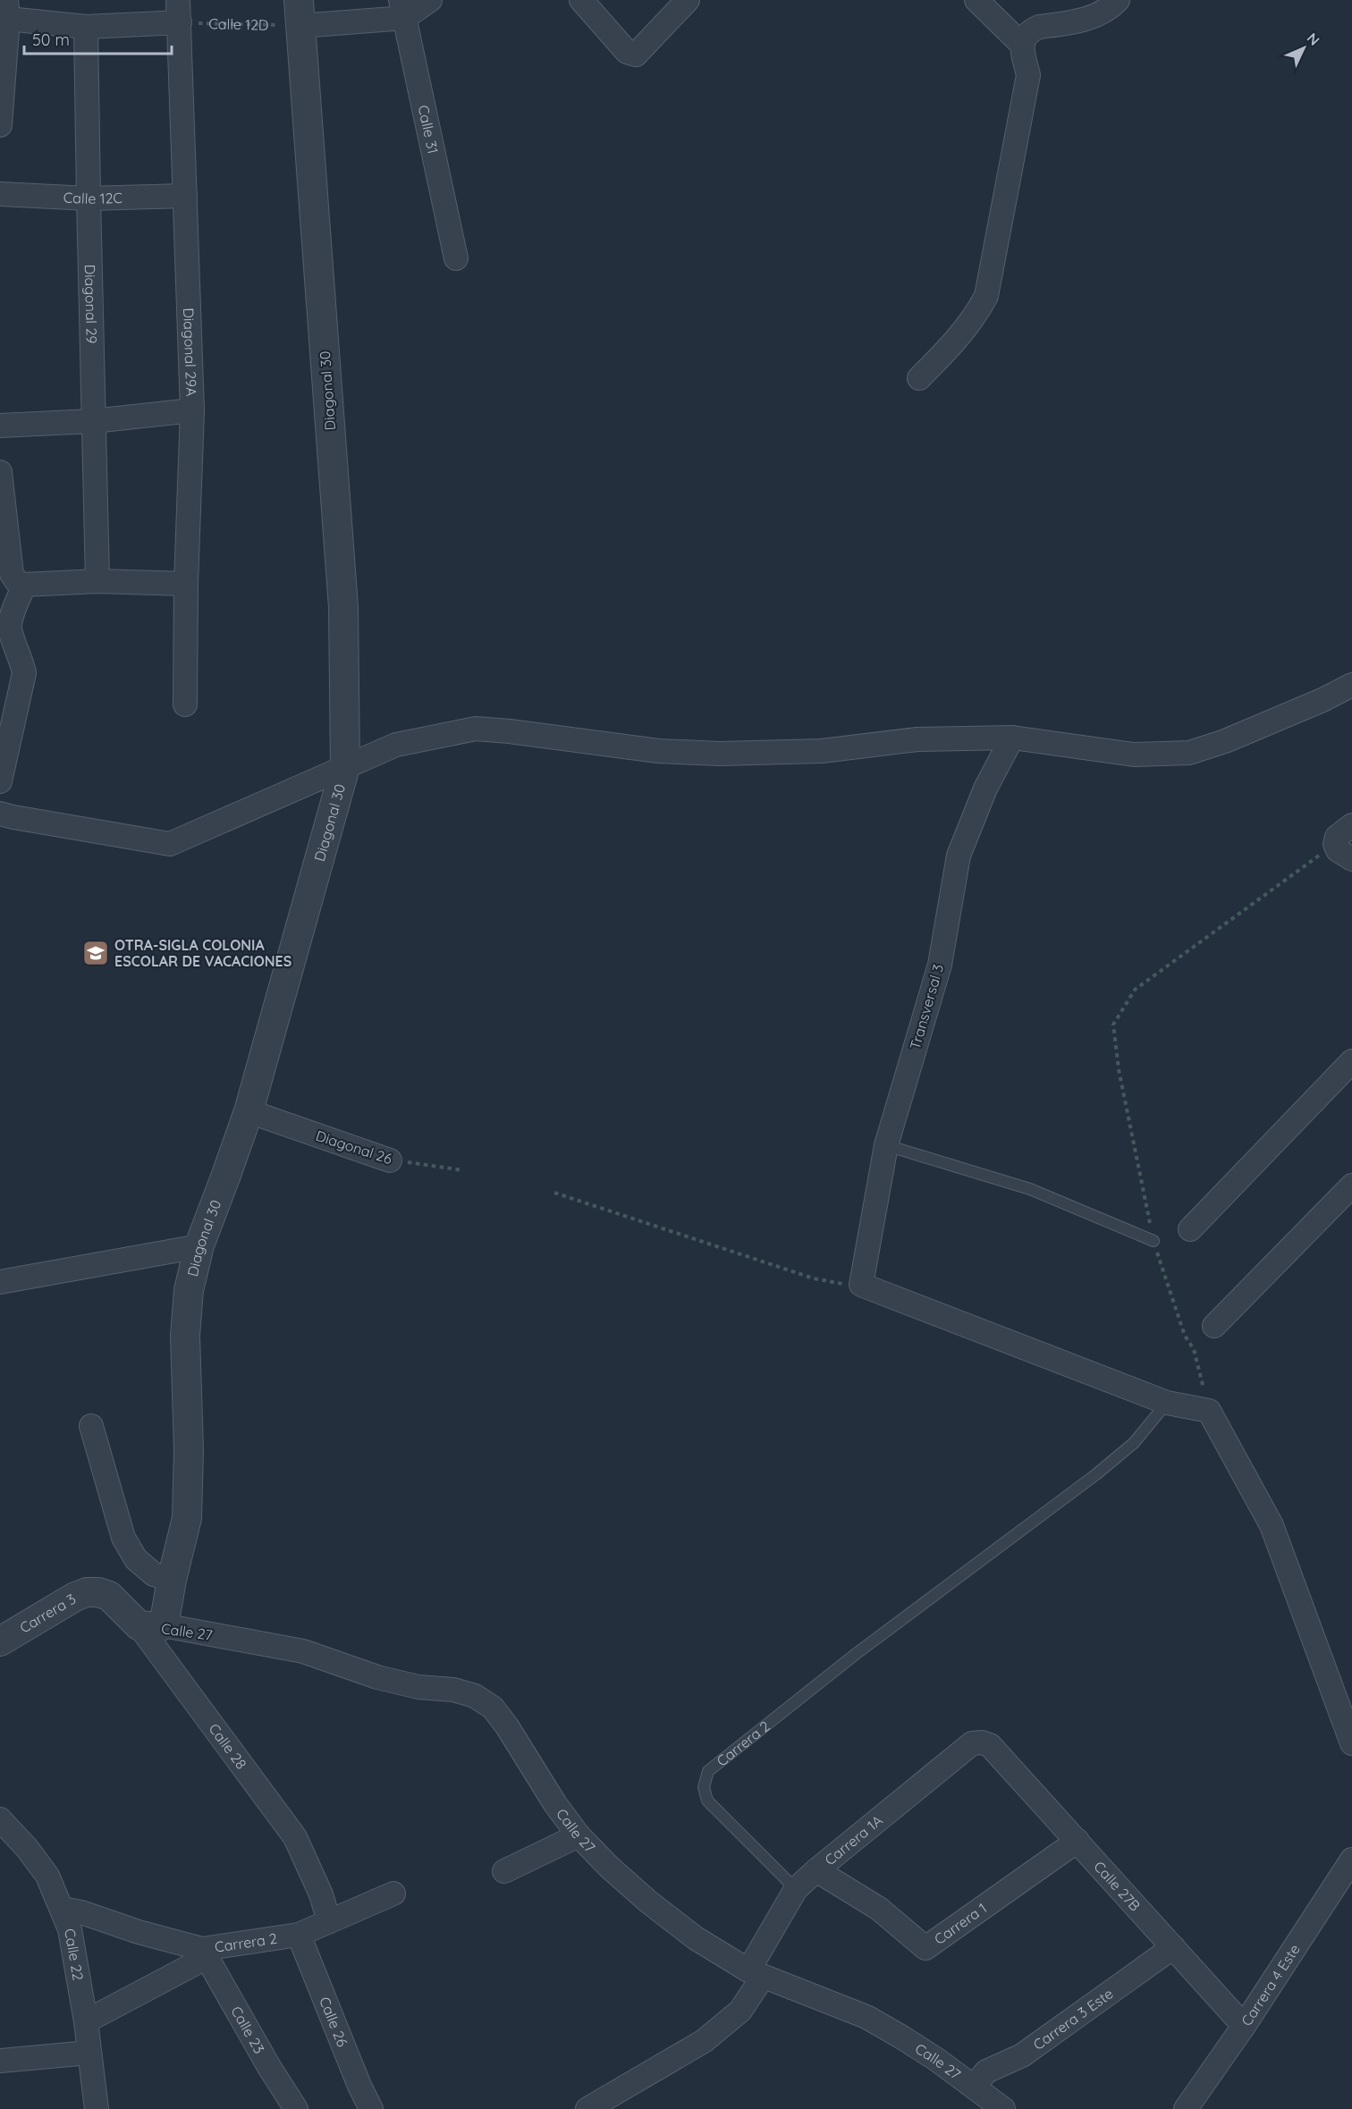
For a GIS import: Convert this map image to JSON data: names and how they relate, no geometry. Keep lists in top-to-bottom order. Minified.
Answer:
{"streets":{"street":["Calle 31","Calle 12C","Diagonal 29","Diagonal 29A","Diagonal 30","Transversal 3","Diagonal 26","Carrera 3","Calle 27","Carrera 2","Calle 28","Carrera 1A","Calle 27B","Carrera 1","Calle 22","Carrera 4 Este","Carrera 3 Este","Calle 26","Calle 23"],"path":["Calle 12D"]},"crossings":[["Calle 12D","Diagonal 29A"],["Calle 12D","Diagonal 30"],["Calle 12C","Diagonal 29"],["Calle 12C","Diagonal 29A"],["Diagonal 30","Diagonal 26"],["Diagonal 30","Calle 27"],["Diagonal 30","Calle 28"],["Carrera 3","Calle 28"],["Calle 27","Calle 28"],["Calle 27","Carrera 1A"],["Calle 27","Carrera 3 Este"],["Carrera 2","Calle 28"],["Carrera 2","Carrera 1A"],["Carrera 2","Calle 22"],["Carrera 2","Calle 26"],["Carrera 2","Calle 23"],["Carrera 1A","Calle 27B"],["Carrera 1A","Carrera 1"],["Calle 27B","Carrera 1"],["Calle 27B","Carrera 4 Este"],["Calle 27B","Carrera 3 Este"]],"places":{"school or university":["OTRA-SIGLA COLONIA ESCOLAR DE VACACIONES"]},"scale_bar":"50 m","north":"top right"}
